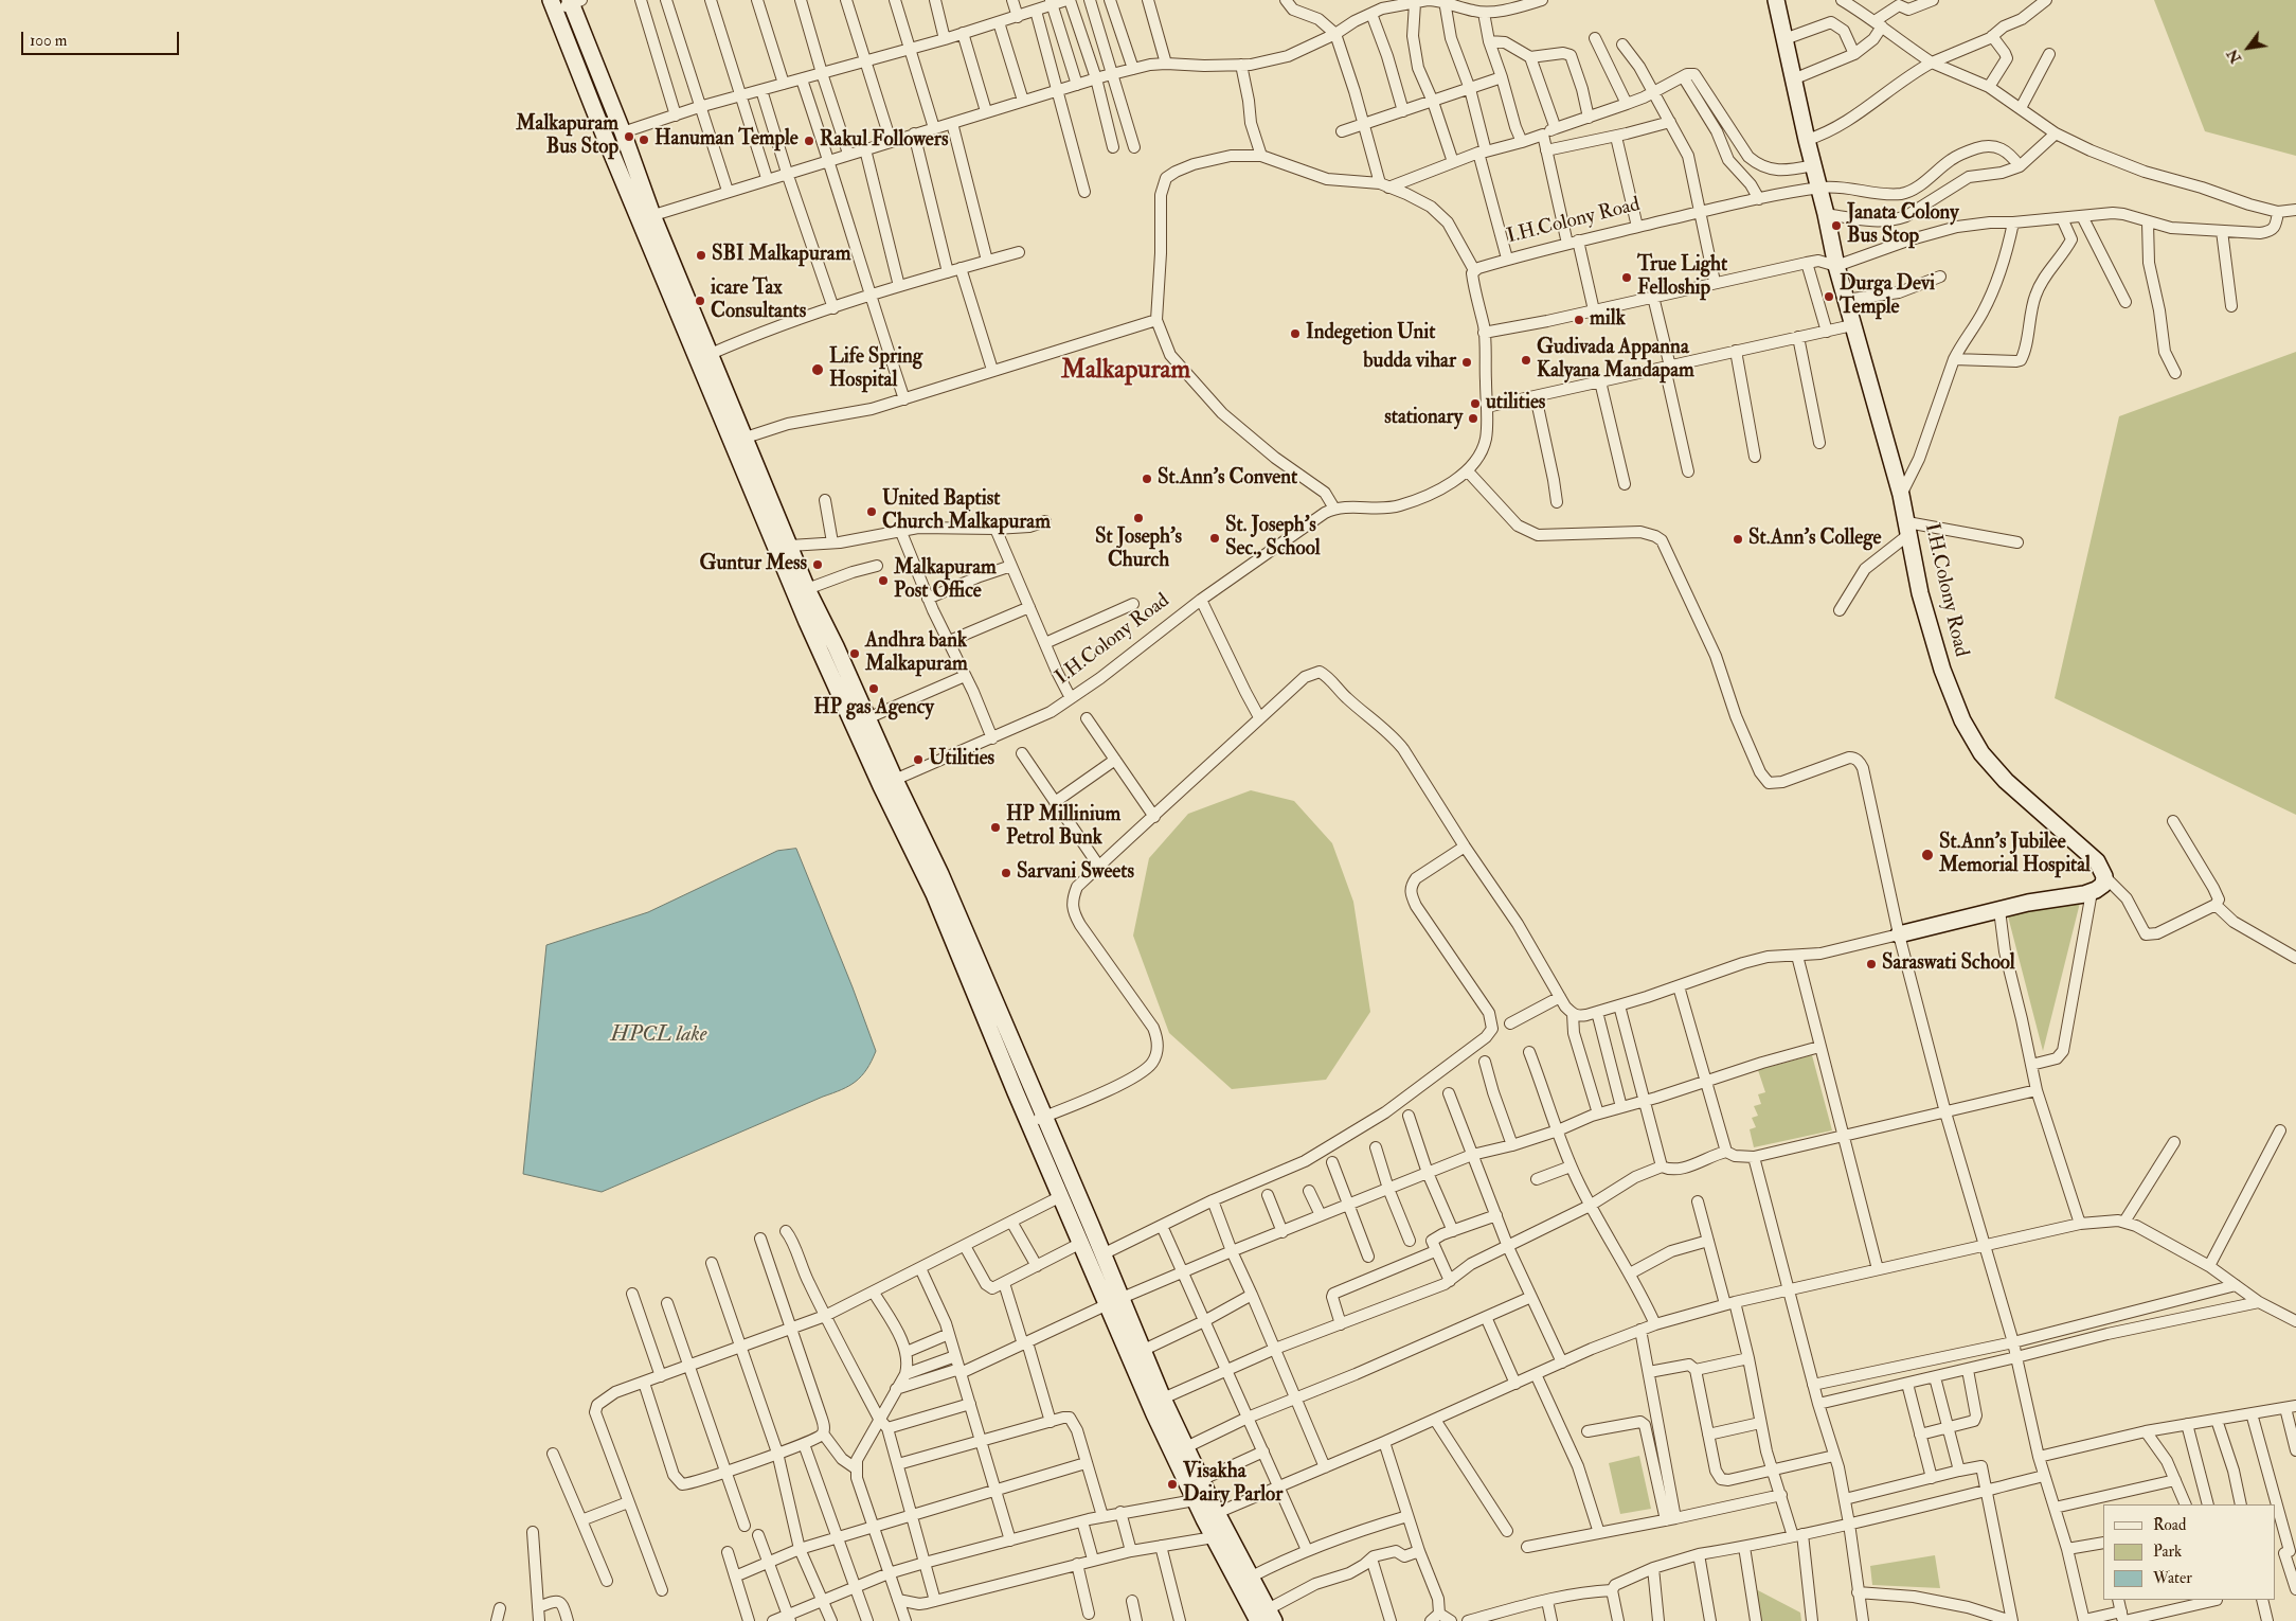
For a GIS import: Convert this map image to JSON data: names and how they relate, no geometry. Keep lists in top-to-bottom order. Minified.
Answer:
{"streets":{"main road":["I.H.Colony Road"]},"districts":["Malkapuram"],"water":["HPCL lake"],"places":["Malkapuram Bus Stop","Hanuman Temple","Rakul Followers","Janata Colony Bus Stop","SBI Malkapuram","True Light Felloship","Durga Devi Temple","icare Tax Consultants","milk","Indegetion Unit","Gudivada Appanna Kalyana Mandapam","budda vihar","Life Spring Hospital","utilities","stationary","St.Ann's Convent","United Baptist Church Malkapuram","St Joseph's Church","St. Joseph's Sec., School","St.Ann's College","Guntur Mess","Malkapuram Post Office","Andhra bank Malkapuram","HP gas Agency","Utilities","HP Millinium Petrol Bunk","St.Ann's Jubilee Memorial Hospital","Sarvani Sweets","Saraswati School","Visakha Dairy Parlor"],"legend":["Road","Park","Water"],"scale_bar":"100 m","north":"bottom left"}
